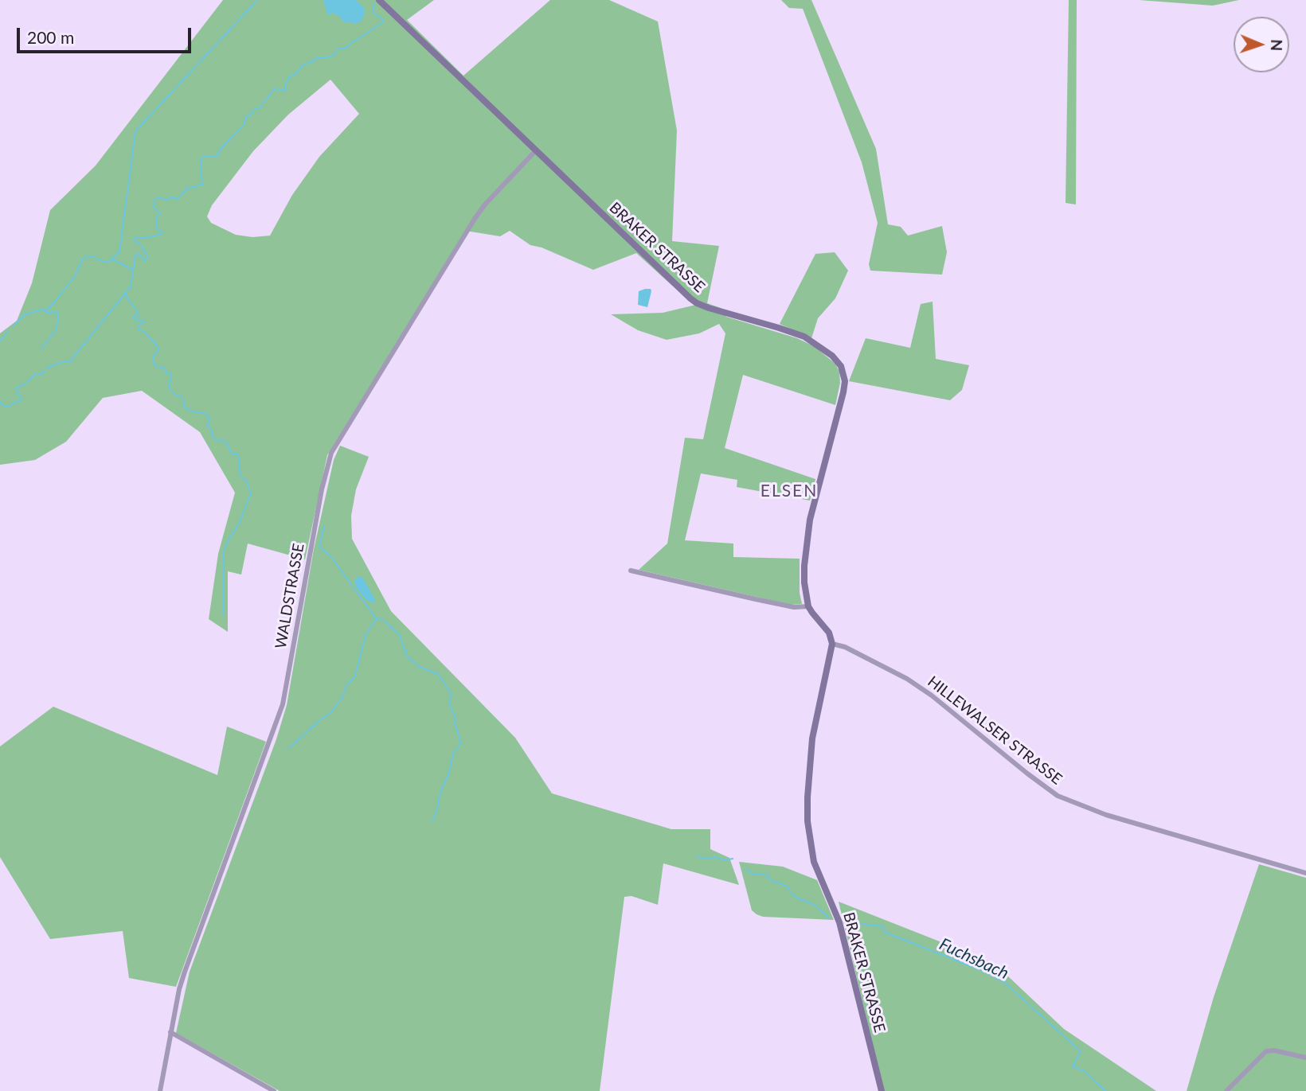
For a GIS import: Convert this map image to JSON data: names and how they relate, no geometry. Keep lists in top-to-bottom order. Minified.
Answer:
{"streets":{"main road":["BRAKER STRASSE"],"street":["WALDSTRASSE","HILLEWALSER STRASSE"]},"crossings":[["BRAKER STRASSE","WALDSTRASSE"],["BRAKER STRASSE","HILLEWALSER STRASSE"]],"districts":["ELSEN"],"water":["Fuchsbach"],"scale_bar":"200 m","north":"right"}
